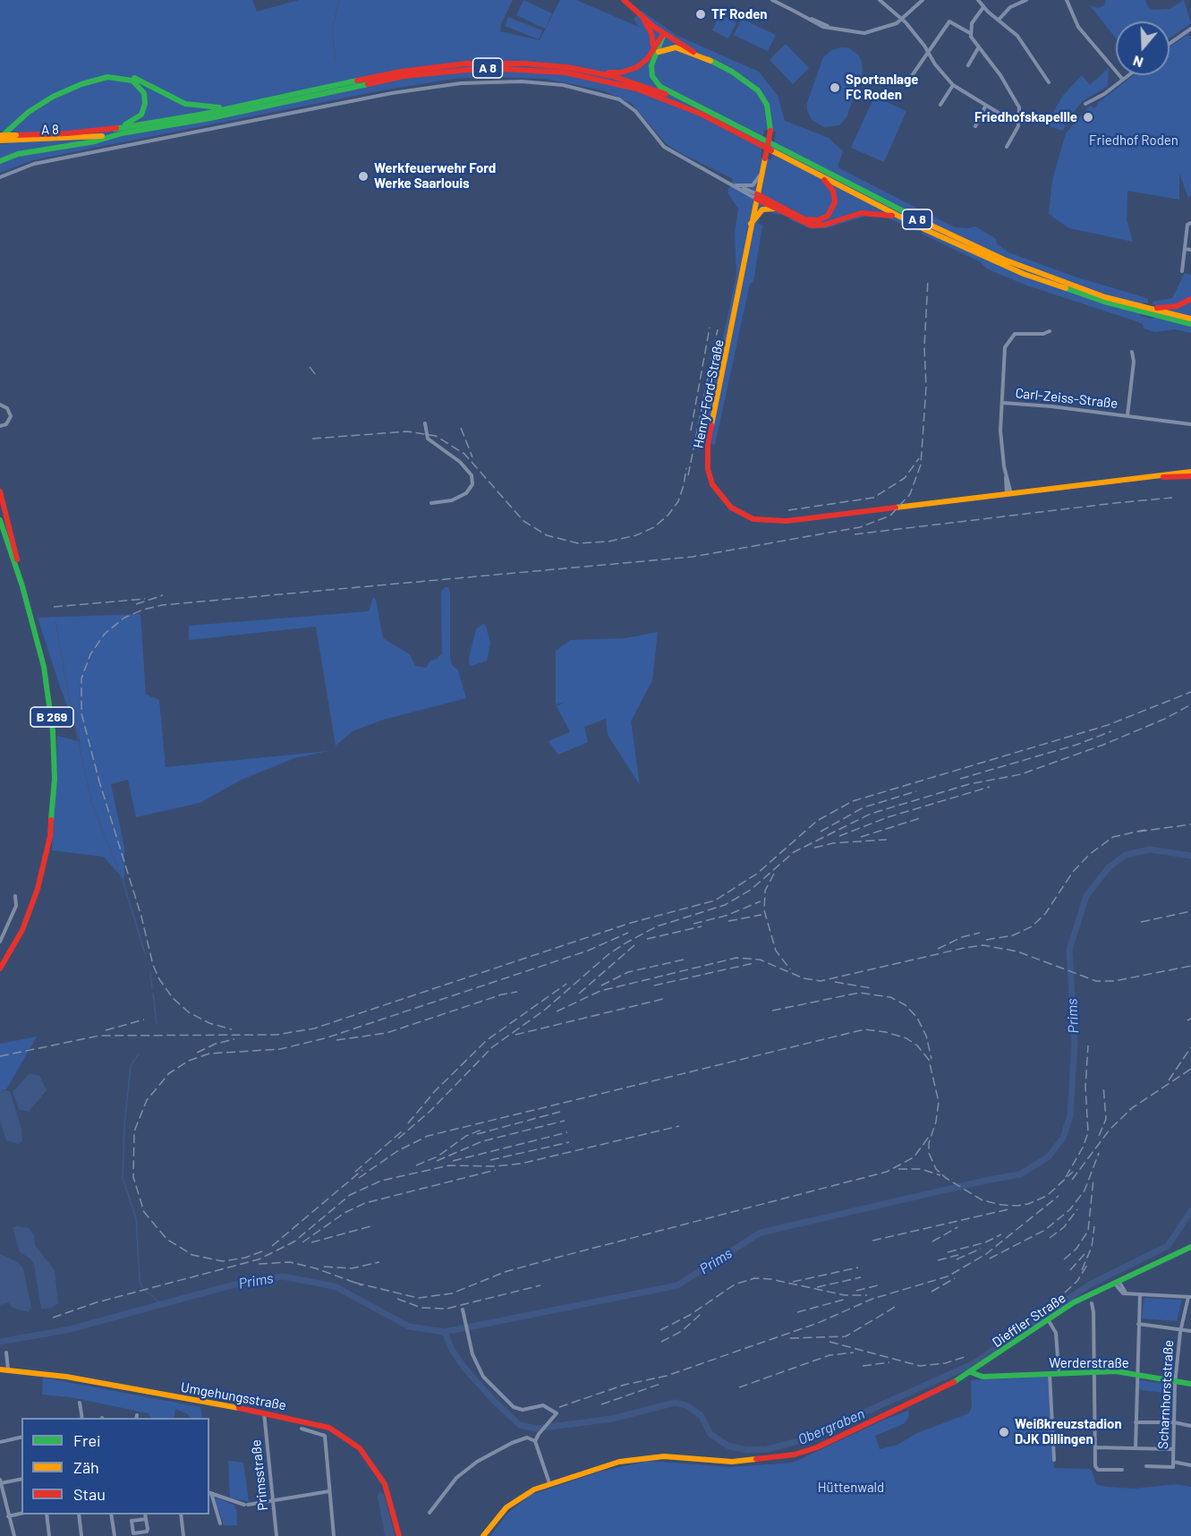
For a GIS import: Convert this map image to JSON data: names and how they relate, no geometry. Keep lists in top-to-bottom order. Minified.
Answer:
{"streets":{"main road":["A 8","Henry-Ford-Straße","B 269","Dieffler Straße","Werderstraße","Umgehungsstraße"],"street":["Carl-Zeiss-Straße","Scharnhorststraße","Primsstraße"]},"crossings":[["Henry-Ford-Straße","Carl-Zeiss-Straße"],["Dieffler Straße","Werderstraße"],["Werderstraße","Scharnhorststraße"],["Umgehungsstraße","Primsstraße"]],"water":["Prims","Obergraben"],"parks":["Friedhof Roden","Hüttenwald"],"places":["TF Roden","Sportanlage FC Roden","Friedhofskapellle","Werkfeuerwehr Ford Werke Saarlouis","Weißkreuzstadion DJK Dillingen"],"legend":["Frei","Zäh","Stau"],"north":"bottom"}
